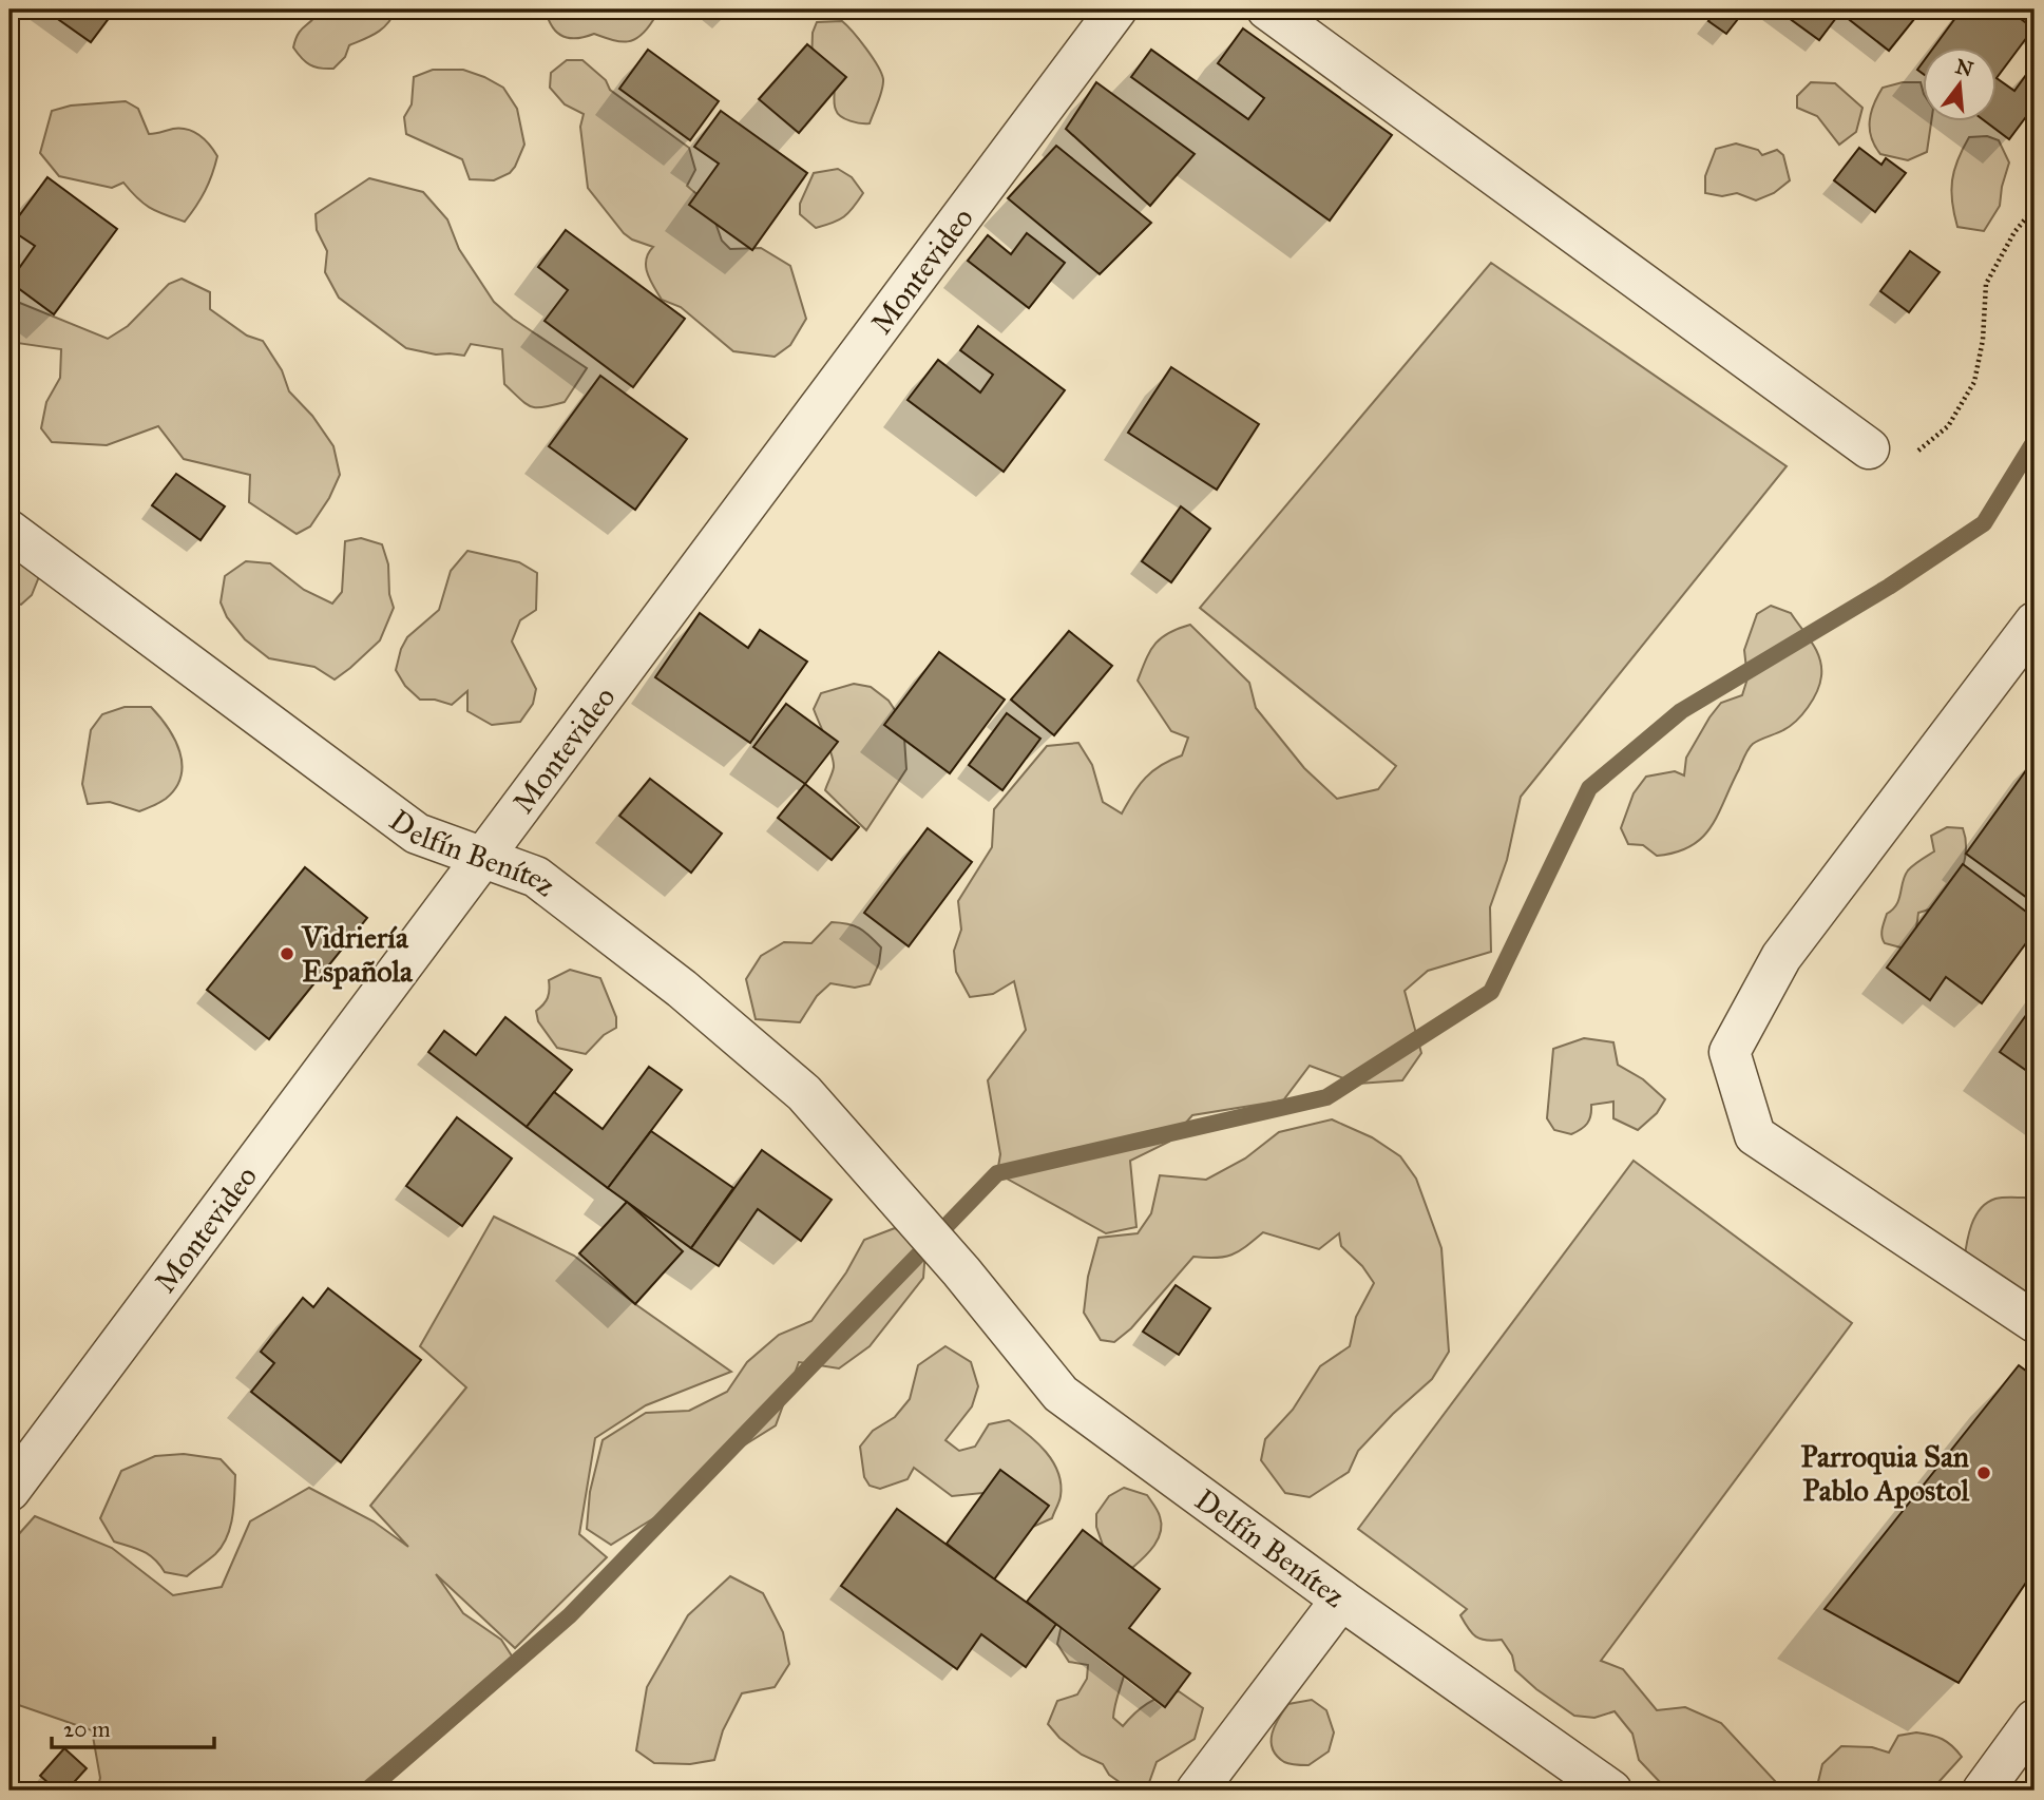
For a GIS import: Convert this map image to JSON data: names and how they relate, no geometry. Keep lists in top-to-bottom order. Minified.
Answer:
{"streets":{"street":["Montevideo","Delfín Benítez"]},"crossings":[["Montevideo","Delfín Benítez"]],"places":["Vidriería Española","Parroquia San Pablo Apostol"],"scale_bar":"20 m","north":"top"}
